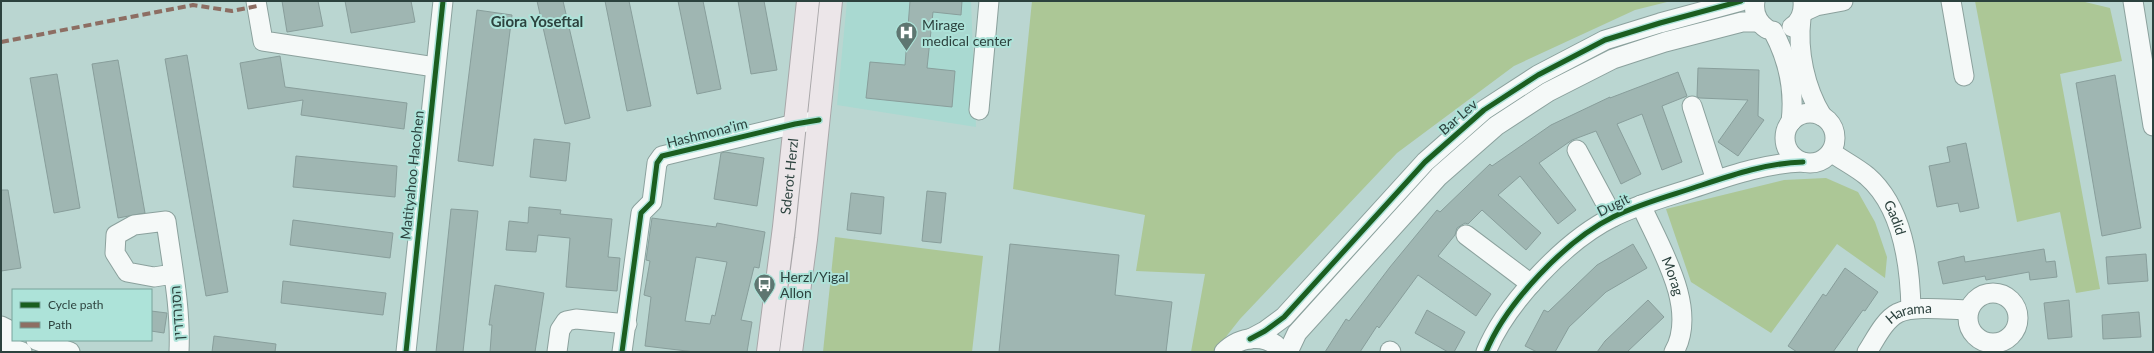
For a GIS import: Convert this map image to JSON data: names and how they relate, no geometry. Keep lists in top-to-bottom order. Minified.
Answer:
{"streets":{"main road":["Sderot Herzl"],"street":["Bar Lev","Hashmona'im","Matityahoo Hacohen","Dugit","Gadid","Morag","הסנהדרין","Harama"]},"crossings":[["Hashmona'im","Sderot Herzl"],["Dugit","Gadid"],["Dugit","Morag"],["Gadid","Harama"]],"districts":["Giora Yoseftal"],"places":{"hospital":["Mirage medical center"],"bus stop":["Herzl/Yigal Allon"]},"legend":["Cycle path","Path"]}
